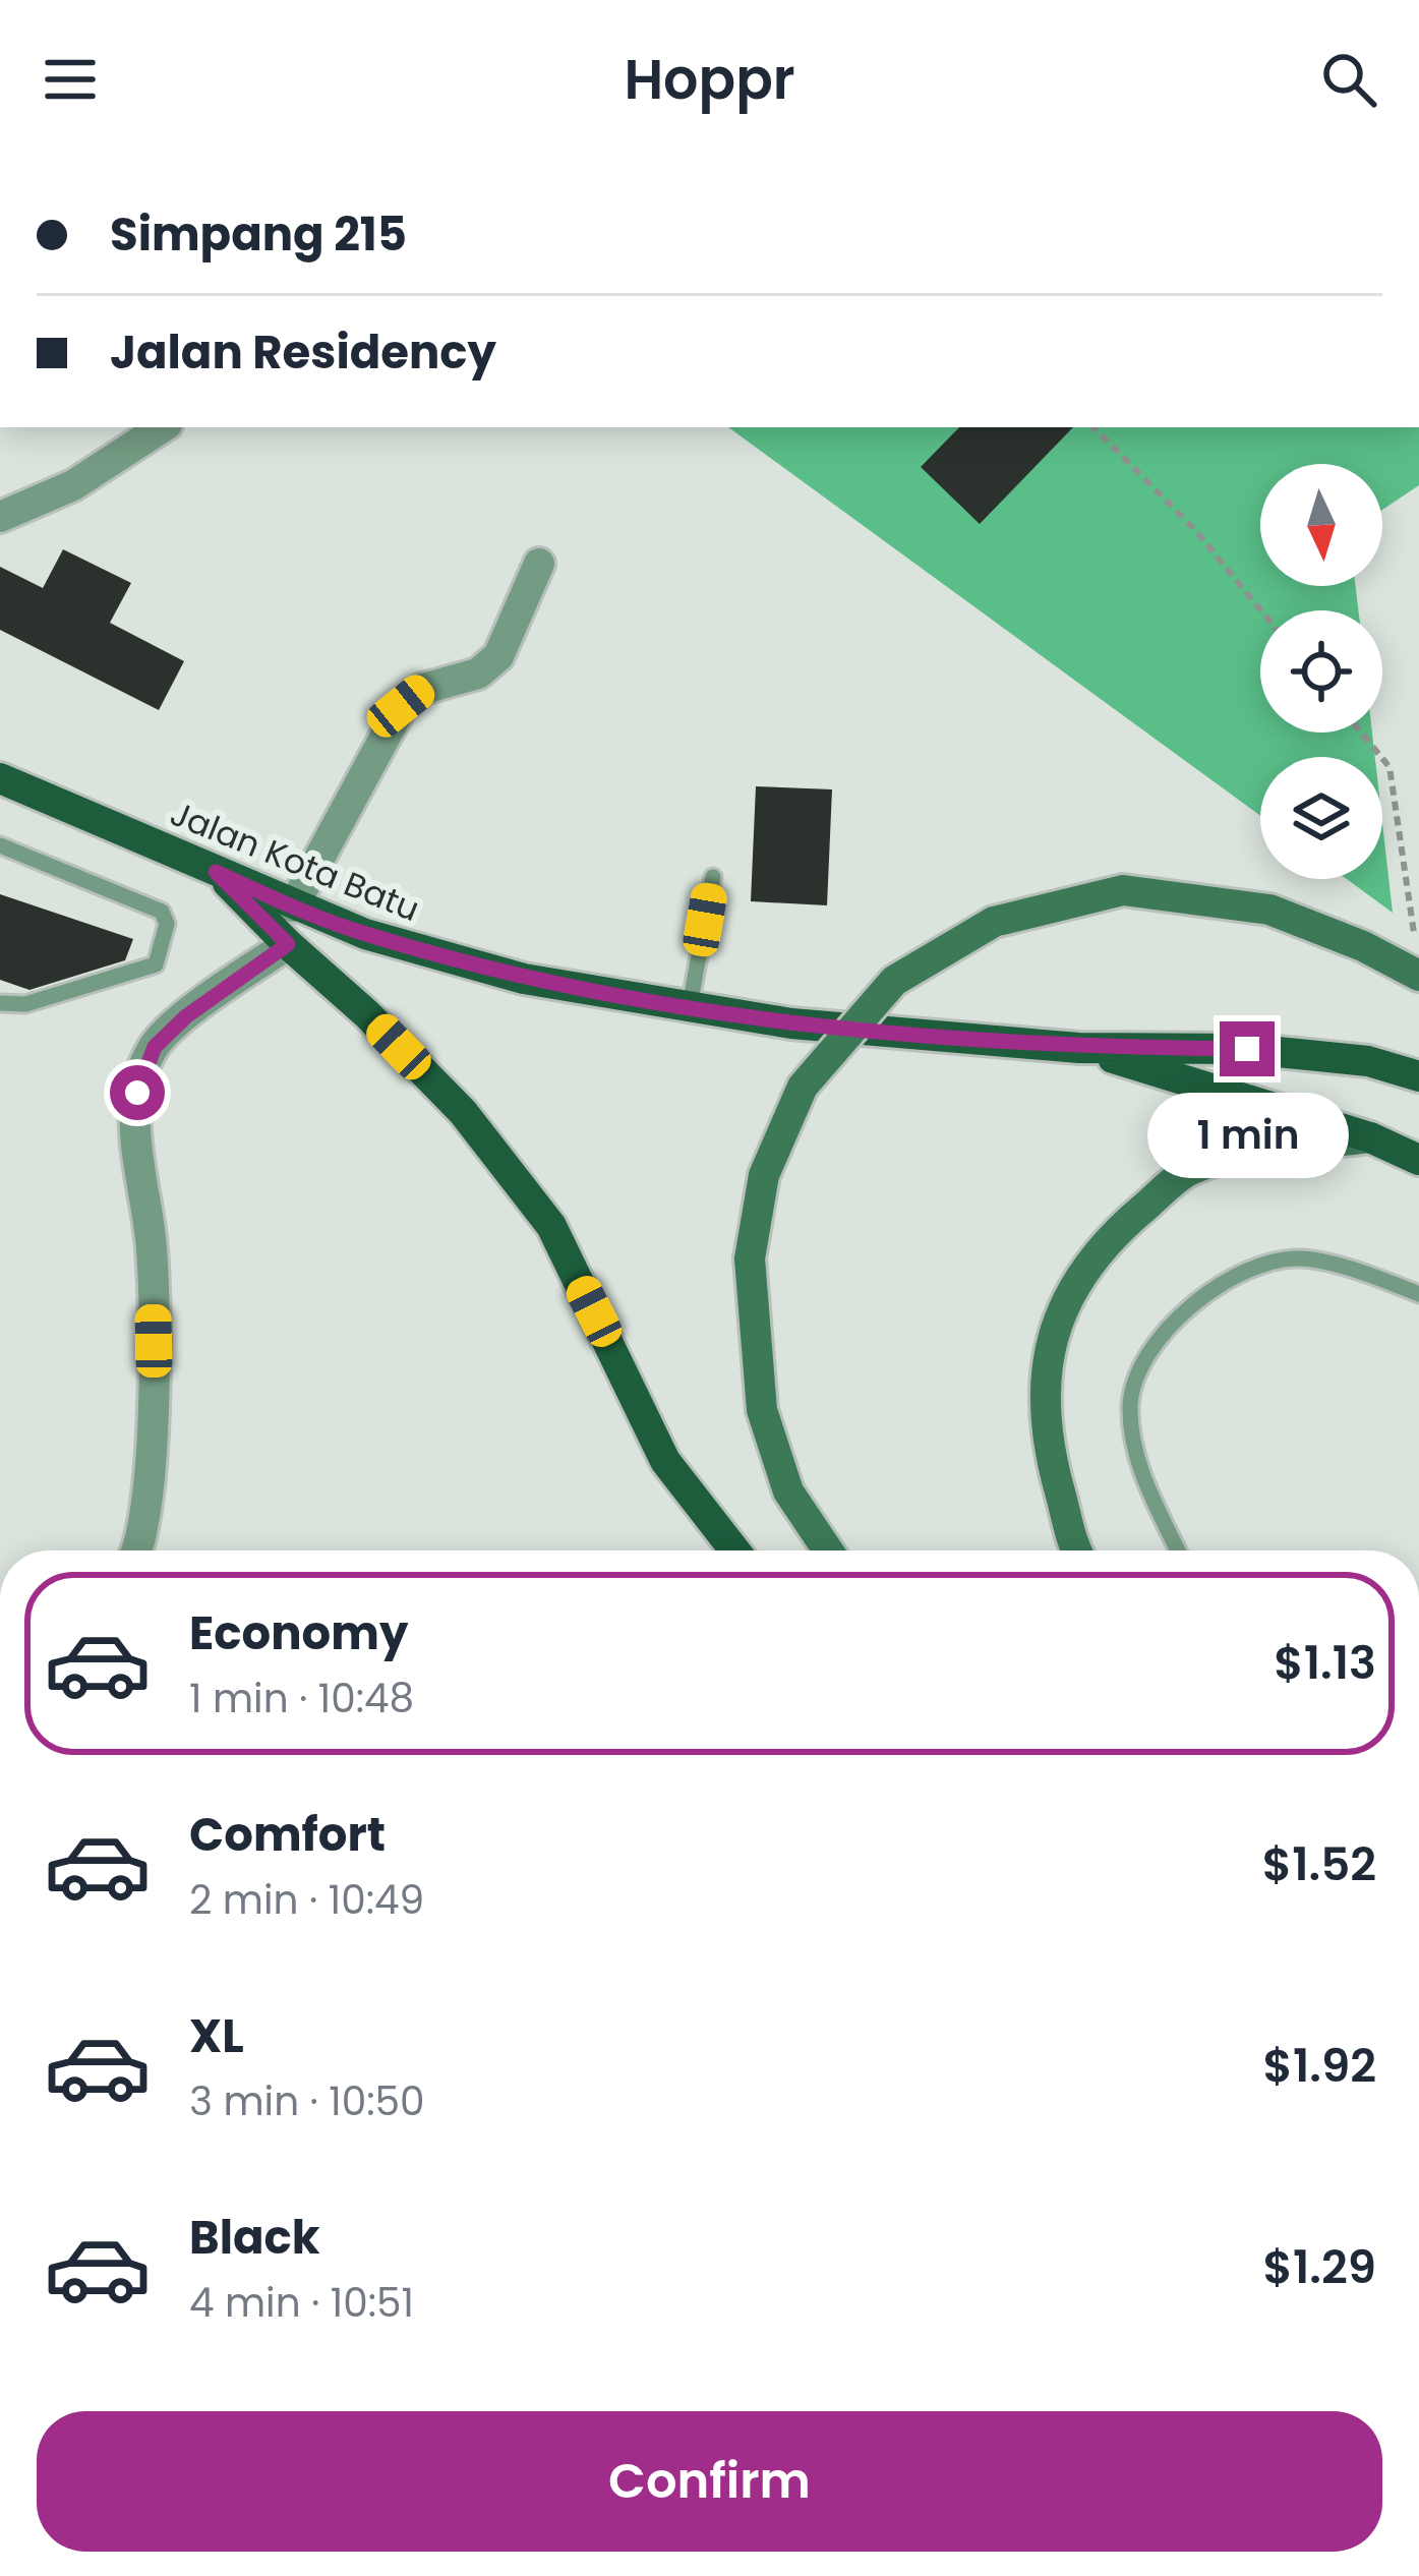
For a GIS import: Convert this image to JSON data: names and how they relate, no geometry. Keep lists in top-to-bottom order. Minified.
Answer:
{"streets":{"main road":["Jalan Kota Batu"]},"north":"bottom","page":{"header":"Hoppr","banner":["Simpang 215","Jalan Residency"],"bubble":"1 min","list":[{"name":"Economy","note":"1 min · 10:48","value":"$1.13"},{"name":"Comfort","note":"2 min · 10:49","value":"$1.52"},{"name":"XL","note":"3 min · 10:50","value":"$1.92"},{"name":"Black","note":"4 min · 10:51","value":"$1.29"}],"buttons":"Confirm"}}
